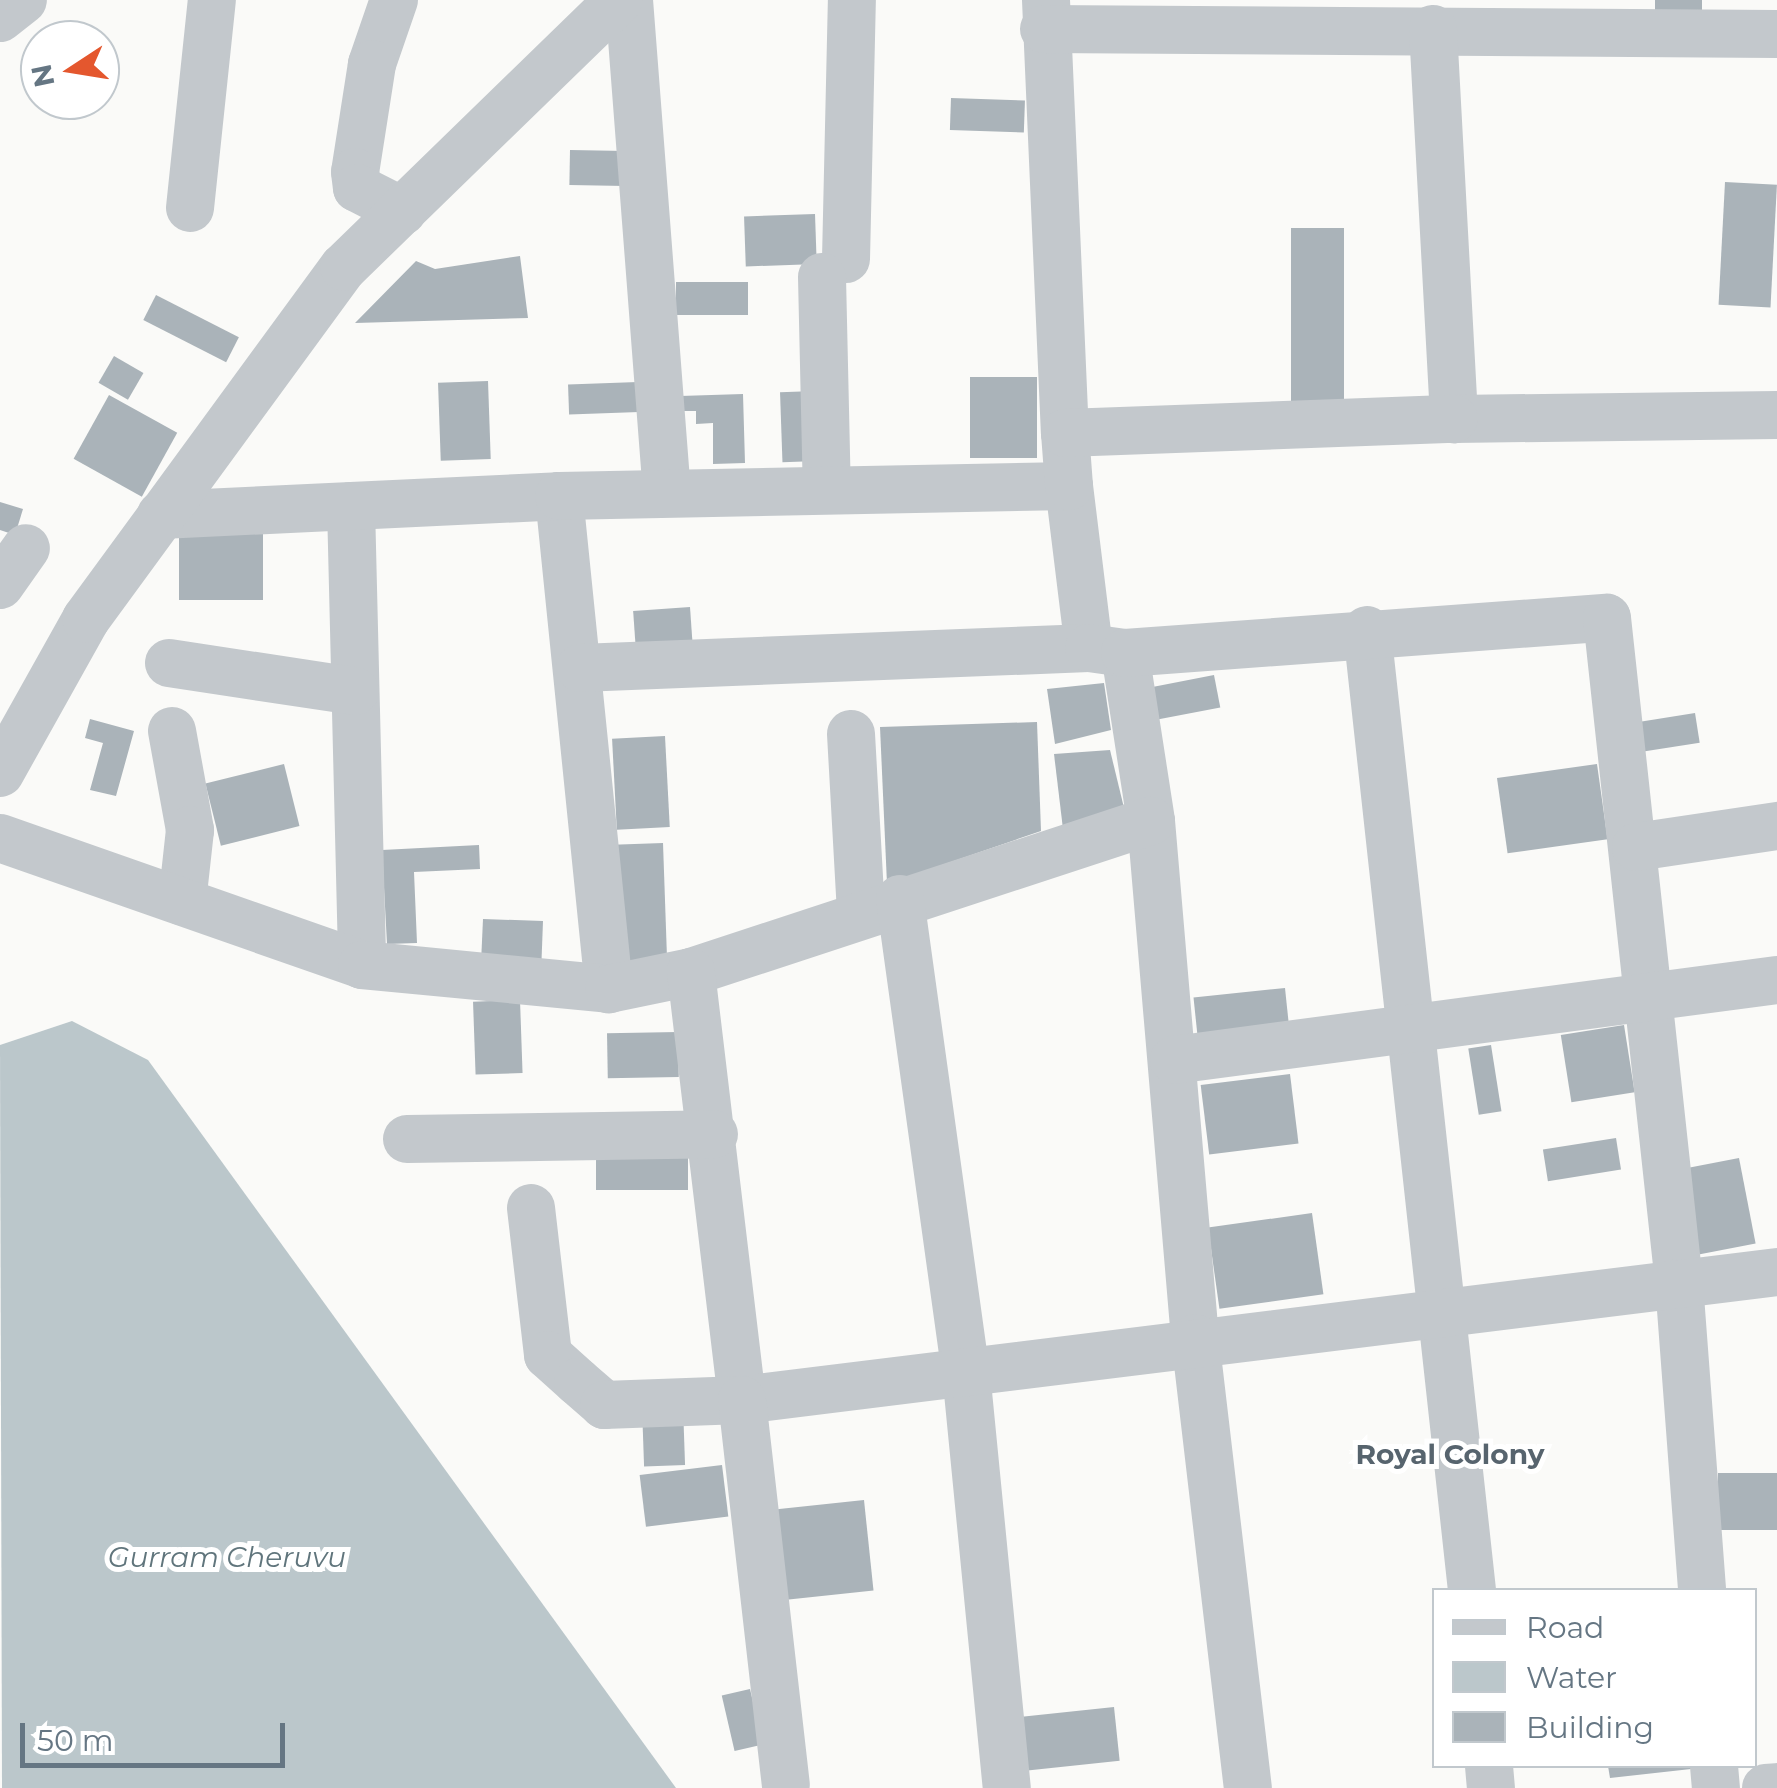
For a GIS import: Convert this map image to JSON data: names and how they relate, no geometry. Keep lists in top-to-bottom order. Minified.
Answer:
{"districts":["Royal Colony"],"water":["Gurram Cheruvu"],"legend":["Road","Water","Building"],"scale_bar":"50 m","north":"left"}
